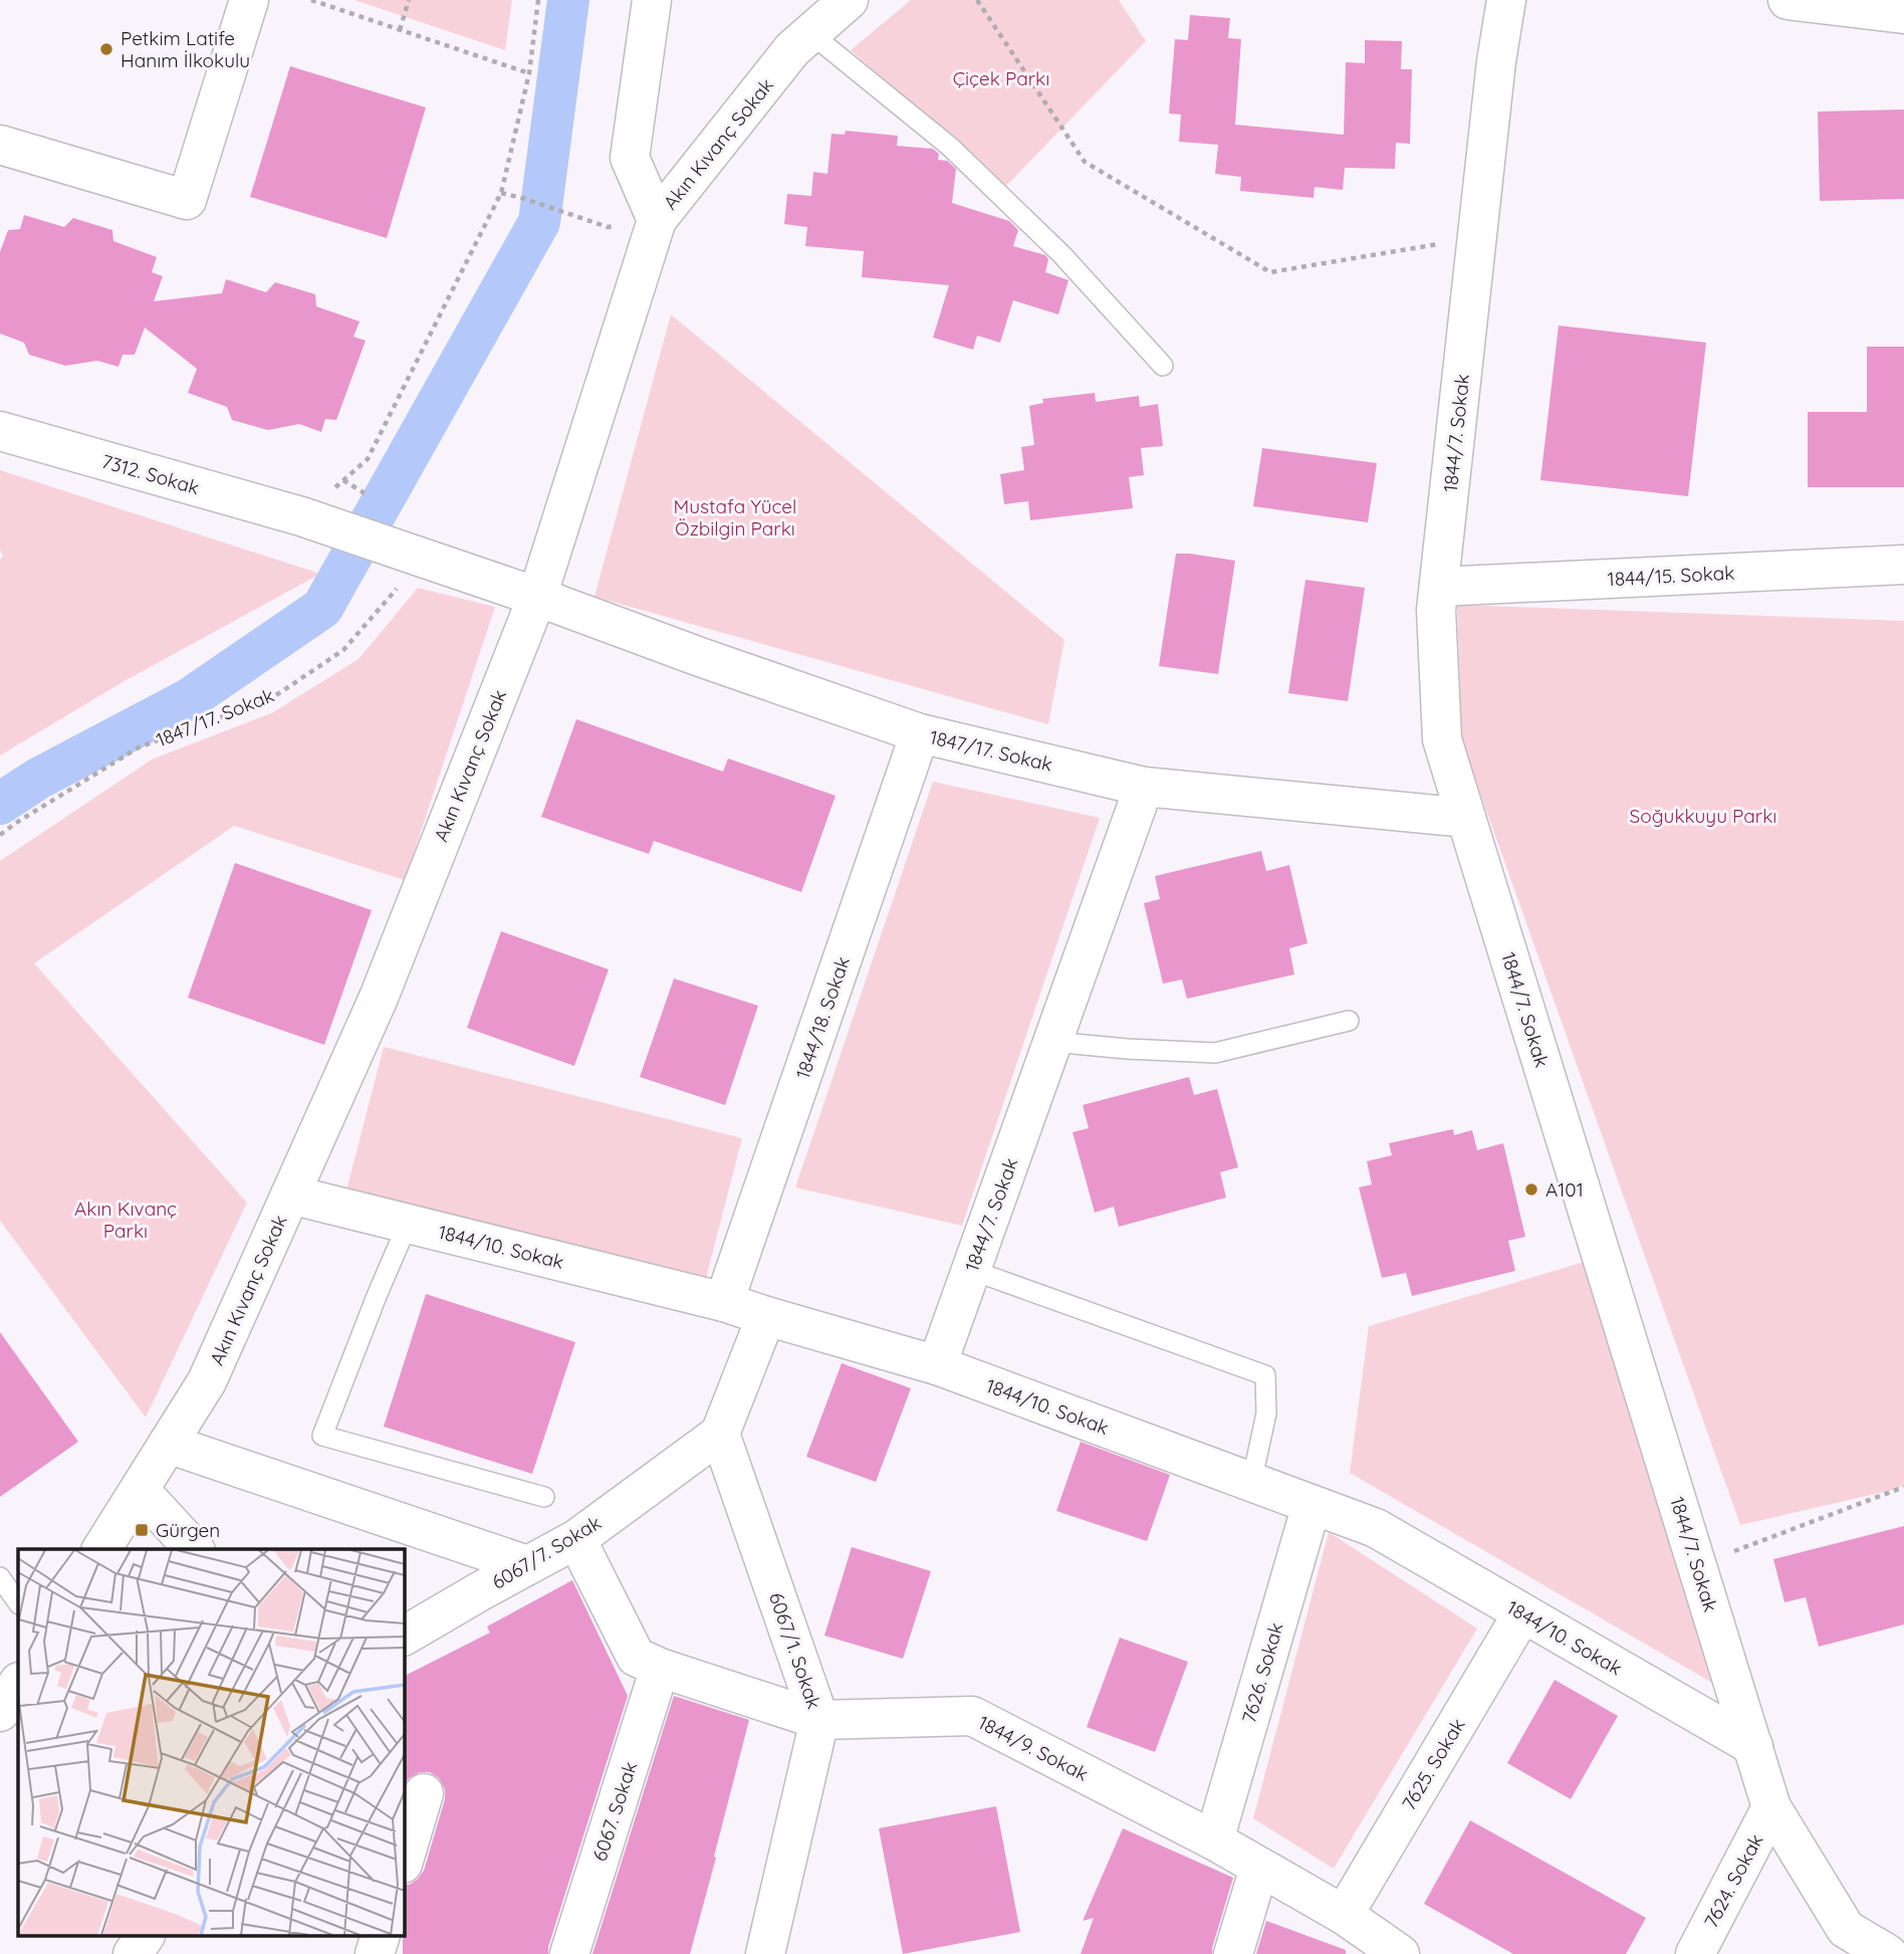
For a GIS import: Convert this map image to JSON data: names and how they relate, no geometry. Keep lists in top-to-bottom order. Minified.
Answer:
{"streets":{"street":["Akın Kıvanç Sokak","1844/7. Sokak","7312. Sokak","1844/15. Sokak","1847/17. Sokak","1844/18. Sokak","1844/10. Sokak","6067/7. Sokak","6067/1. Sokak","7626. Sokak","1844/9. Sokak","7625. Sokak","6067. Sokak","7624. Sokak"]},"crossings":[["Akın Kıvanç Sokak","1847/17. Sokak"],["Akın Kıvanç Sokak","1844/10. Sokak"],["1844/7. Sokak","1844/15. Sokak"],["1844/7. Sokak","1847/17. Sokak"],["1844/7. Sokak","1844/10. Sokak"],["1844/7. Sokak","7624. Sokak"],["7312. Sokak","1847/17. Sokak"],["1847/17. Sokak","1844/18. Sokak"],["1844/18. Sokak","1844/10. Sokak"],["1844/10. Sokak","7626. Sokak"],["1844/10. Sokak","7625. Sokak"],["6067/7. Sokak","6067/1. Sokak"],["6067/7. Sokak","1844/9. Sokak"],["6067/1. Sokak","1844/9. Sokak"],["7626. Sokak","1844/9. Sokak"],["1844/9. Sokak","7625. Sokak"],["1844/9. Sokak","6067. Sokak"]],"parks":["Çiçek Parkı","Mustafa Yücel Özbilgin Parkı","Soğukkuyu Parkı","Akın Kıvanç Parkı"],"places":{"other":["Petkim Latife Hanım İlkokulu","A101"],"transit":["Gürgen"]}}
